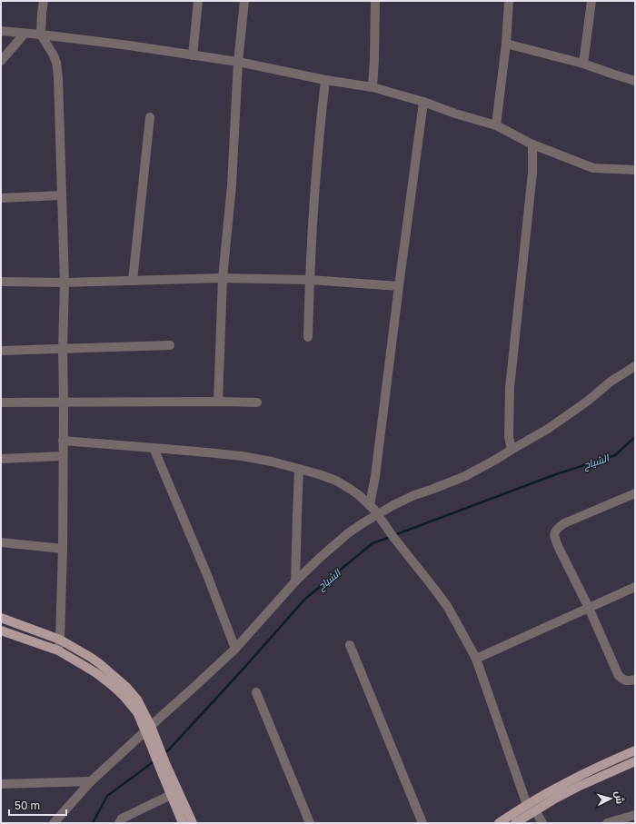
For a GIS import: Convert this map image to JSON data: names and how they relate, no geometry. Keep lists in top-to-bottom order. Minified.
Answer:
{"water":["الشياح"],"scale_bar":"50 m","north":"right"}
